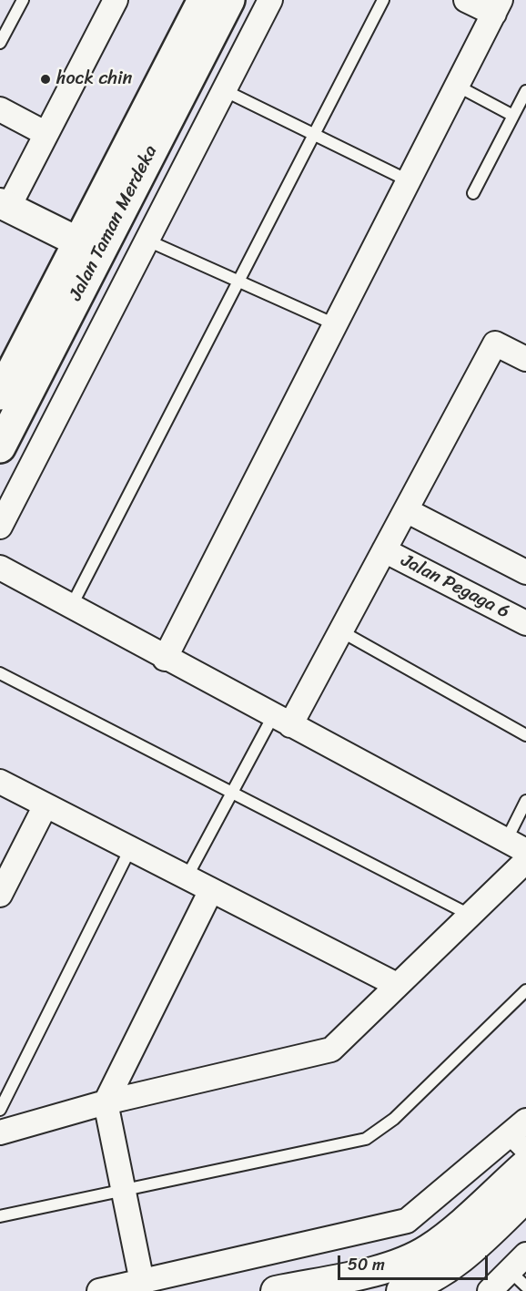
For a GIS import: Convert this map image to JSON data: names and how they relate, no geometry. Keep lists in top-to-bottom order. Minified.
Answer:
{"streets":{"main road":["Jalan Taman Merdeka"],"street":["Jalan Pegaga 6"]},"places":["hock chin"],"scale_bar":"50 m"}
